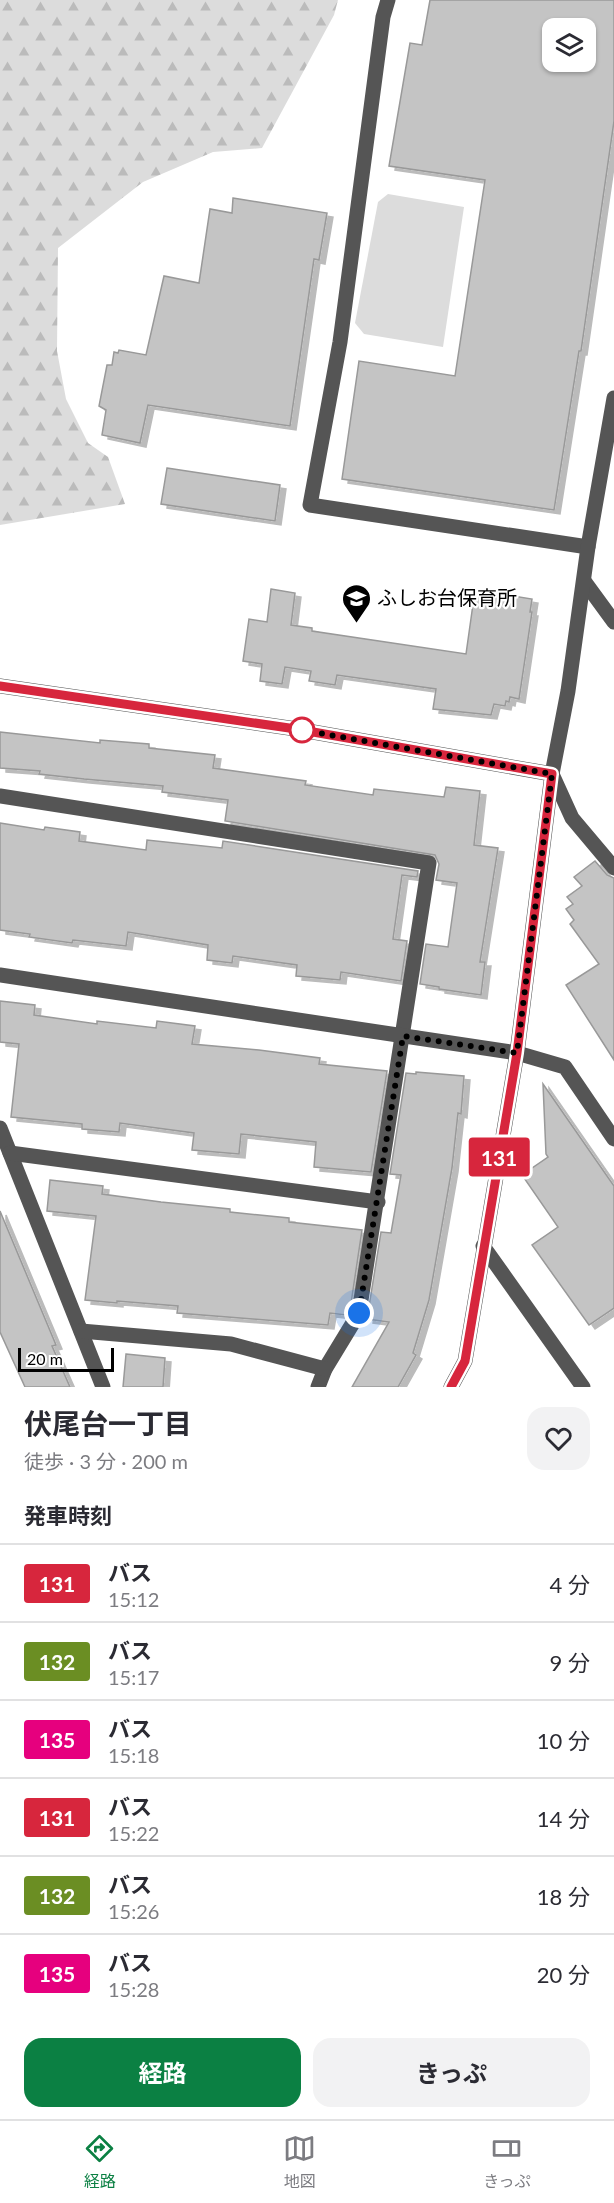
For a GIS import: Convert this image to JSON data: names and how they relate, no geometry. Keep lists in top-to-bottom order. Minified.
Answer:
{"places":{"school or university":["ふしお台保育所"]},"lines":["bus line 131"],"scale_bar":"20 m","page":{"on_map":"131","scale":"20 m","heading":[["伏尾台一丁目","徒歩 · 3 分 · 200 m"],"発車時刻"],"list":[{"mark":"131","name":"バス","note":"15:12","value":"4 分"},{"mark":"132","name":"バス","note":"15:17","value":"9 分"},{"mark":"135","name":"バス","note":"15:18","value":"10 分"},{"mark":"131","name":"バス","note":"15:22","value":"14 分"},{"mark":"132","name":"バス","note":"15:26","value":"18 分"},{"mark":"135","name":"バス","note":"15:28","value":"20 分"}],"buttons":["経路","きっぷ"],"tabs":["経路","地図","きっぷ"]}}
